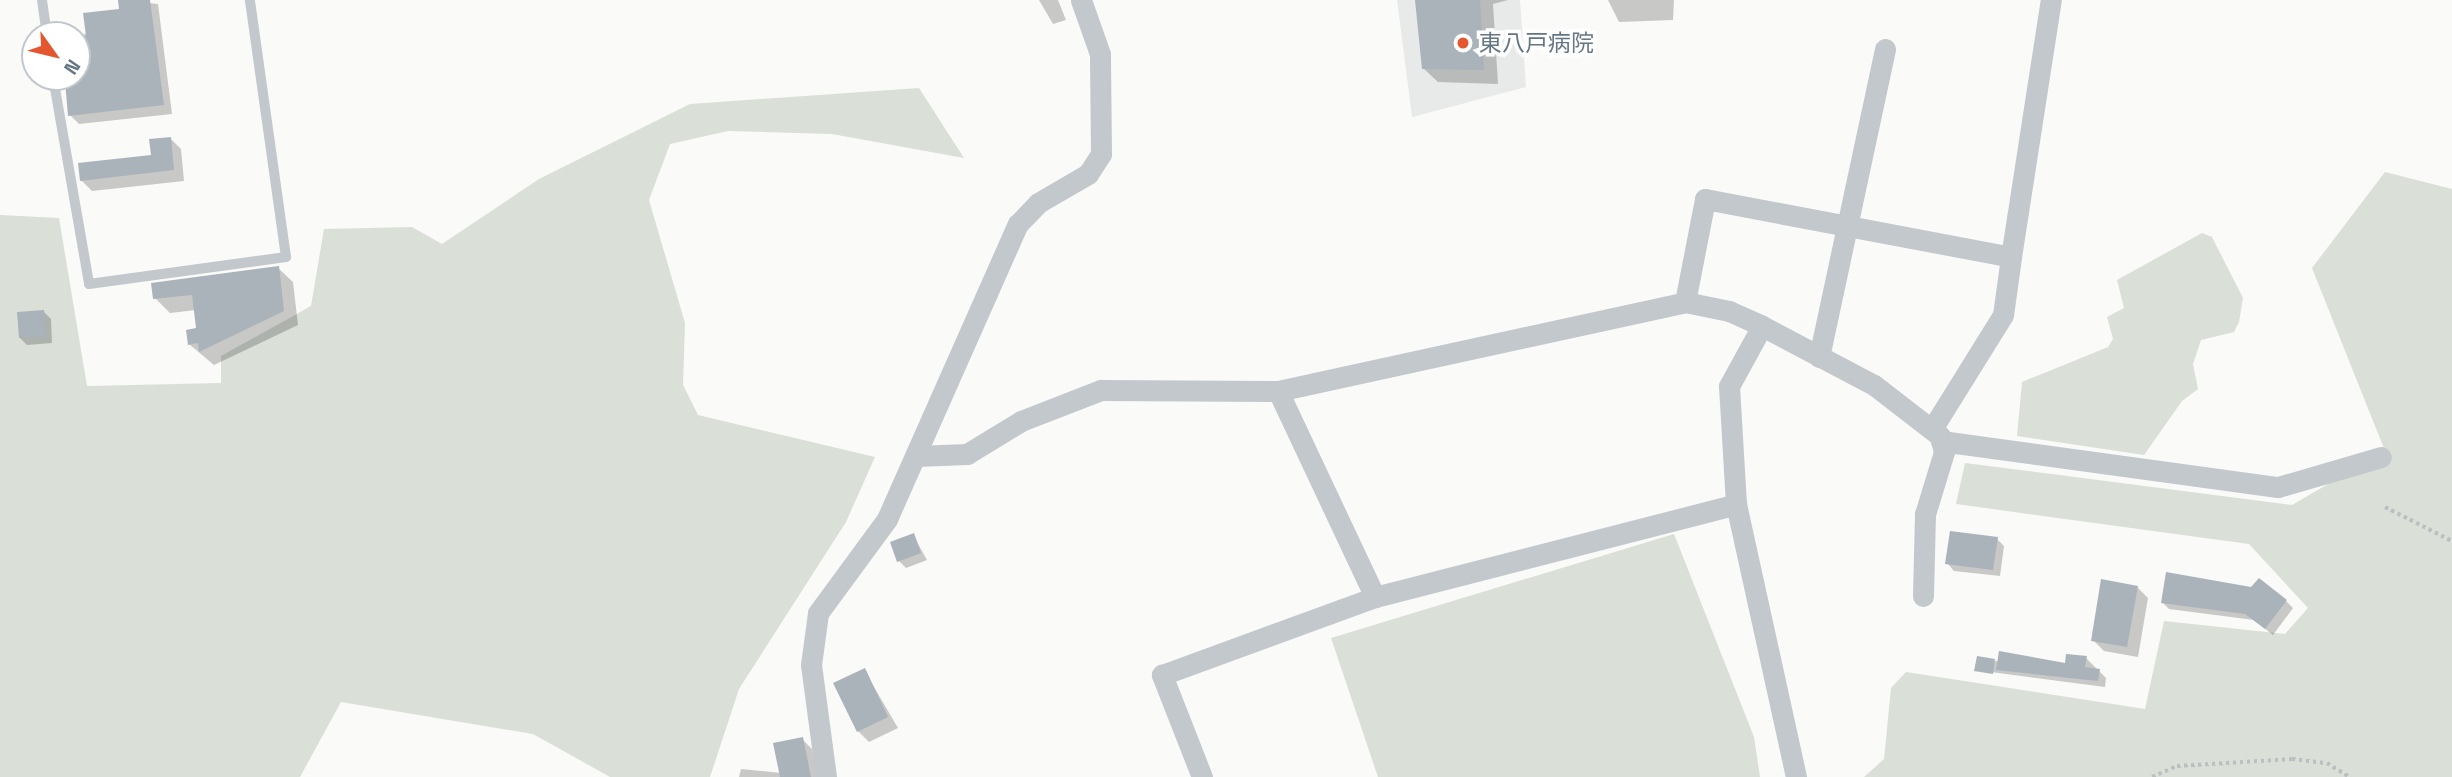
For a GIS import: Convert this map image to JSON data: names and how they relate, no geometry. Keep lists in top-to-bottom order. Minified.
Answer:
{"places":["東八戸病院"],"north":"bottom right"}
